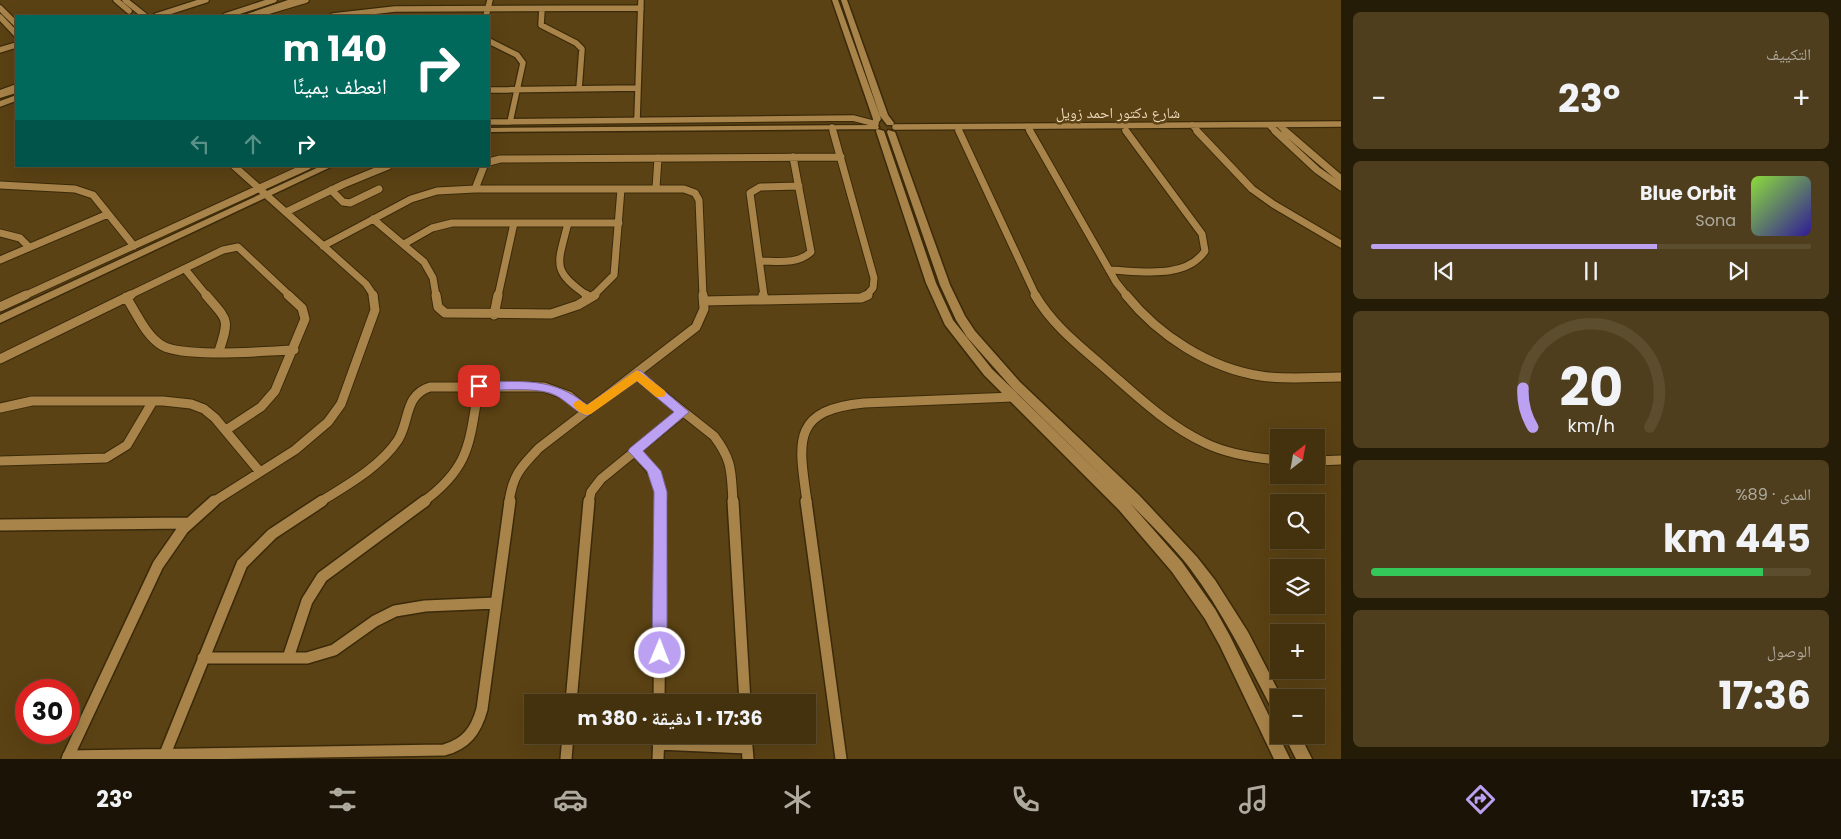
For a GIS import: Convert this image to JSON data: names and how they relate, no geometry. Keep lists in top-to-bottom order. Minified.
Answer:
{"streets":{"street":["شارع دكتور احمد زويل"]},"north":"top right","page":{"tile":["التكييف",["المدى · 89%","445 km"],["الوصول","17:36"]],"turn":["140 m","انعطف يمينًا"],"heat":["−","23°","+"],"song":["Blue Orbit","Sona"],"map_buttons":["+","−"],"limit":"30","trip":"17:36 · 1 دقيقة · 380 m","tabs":["17:35","23°"],"gauge":["20","km/h"]}}
